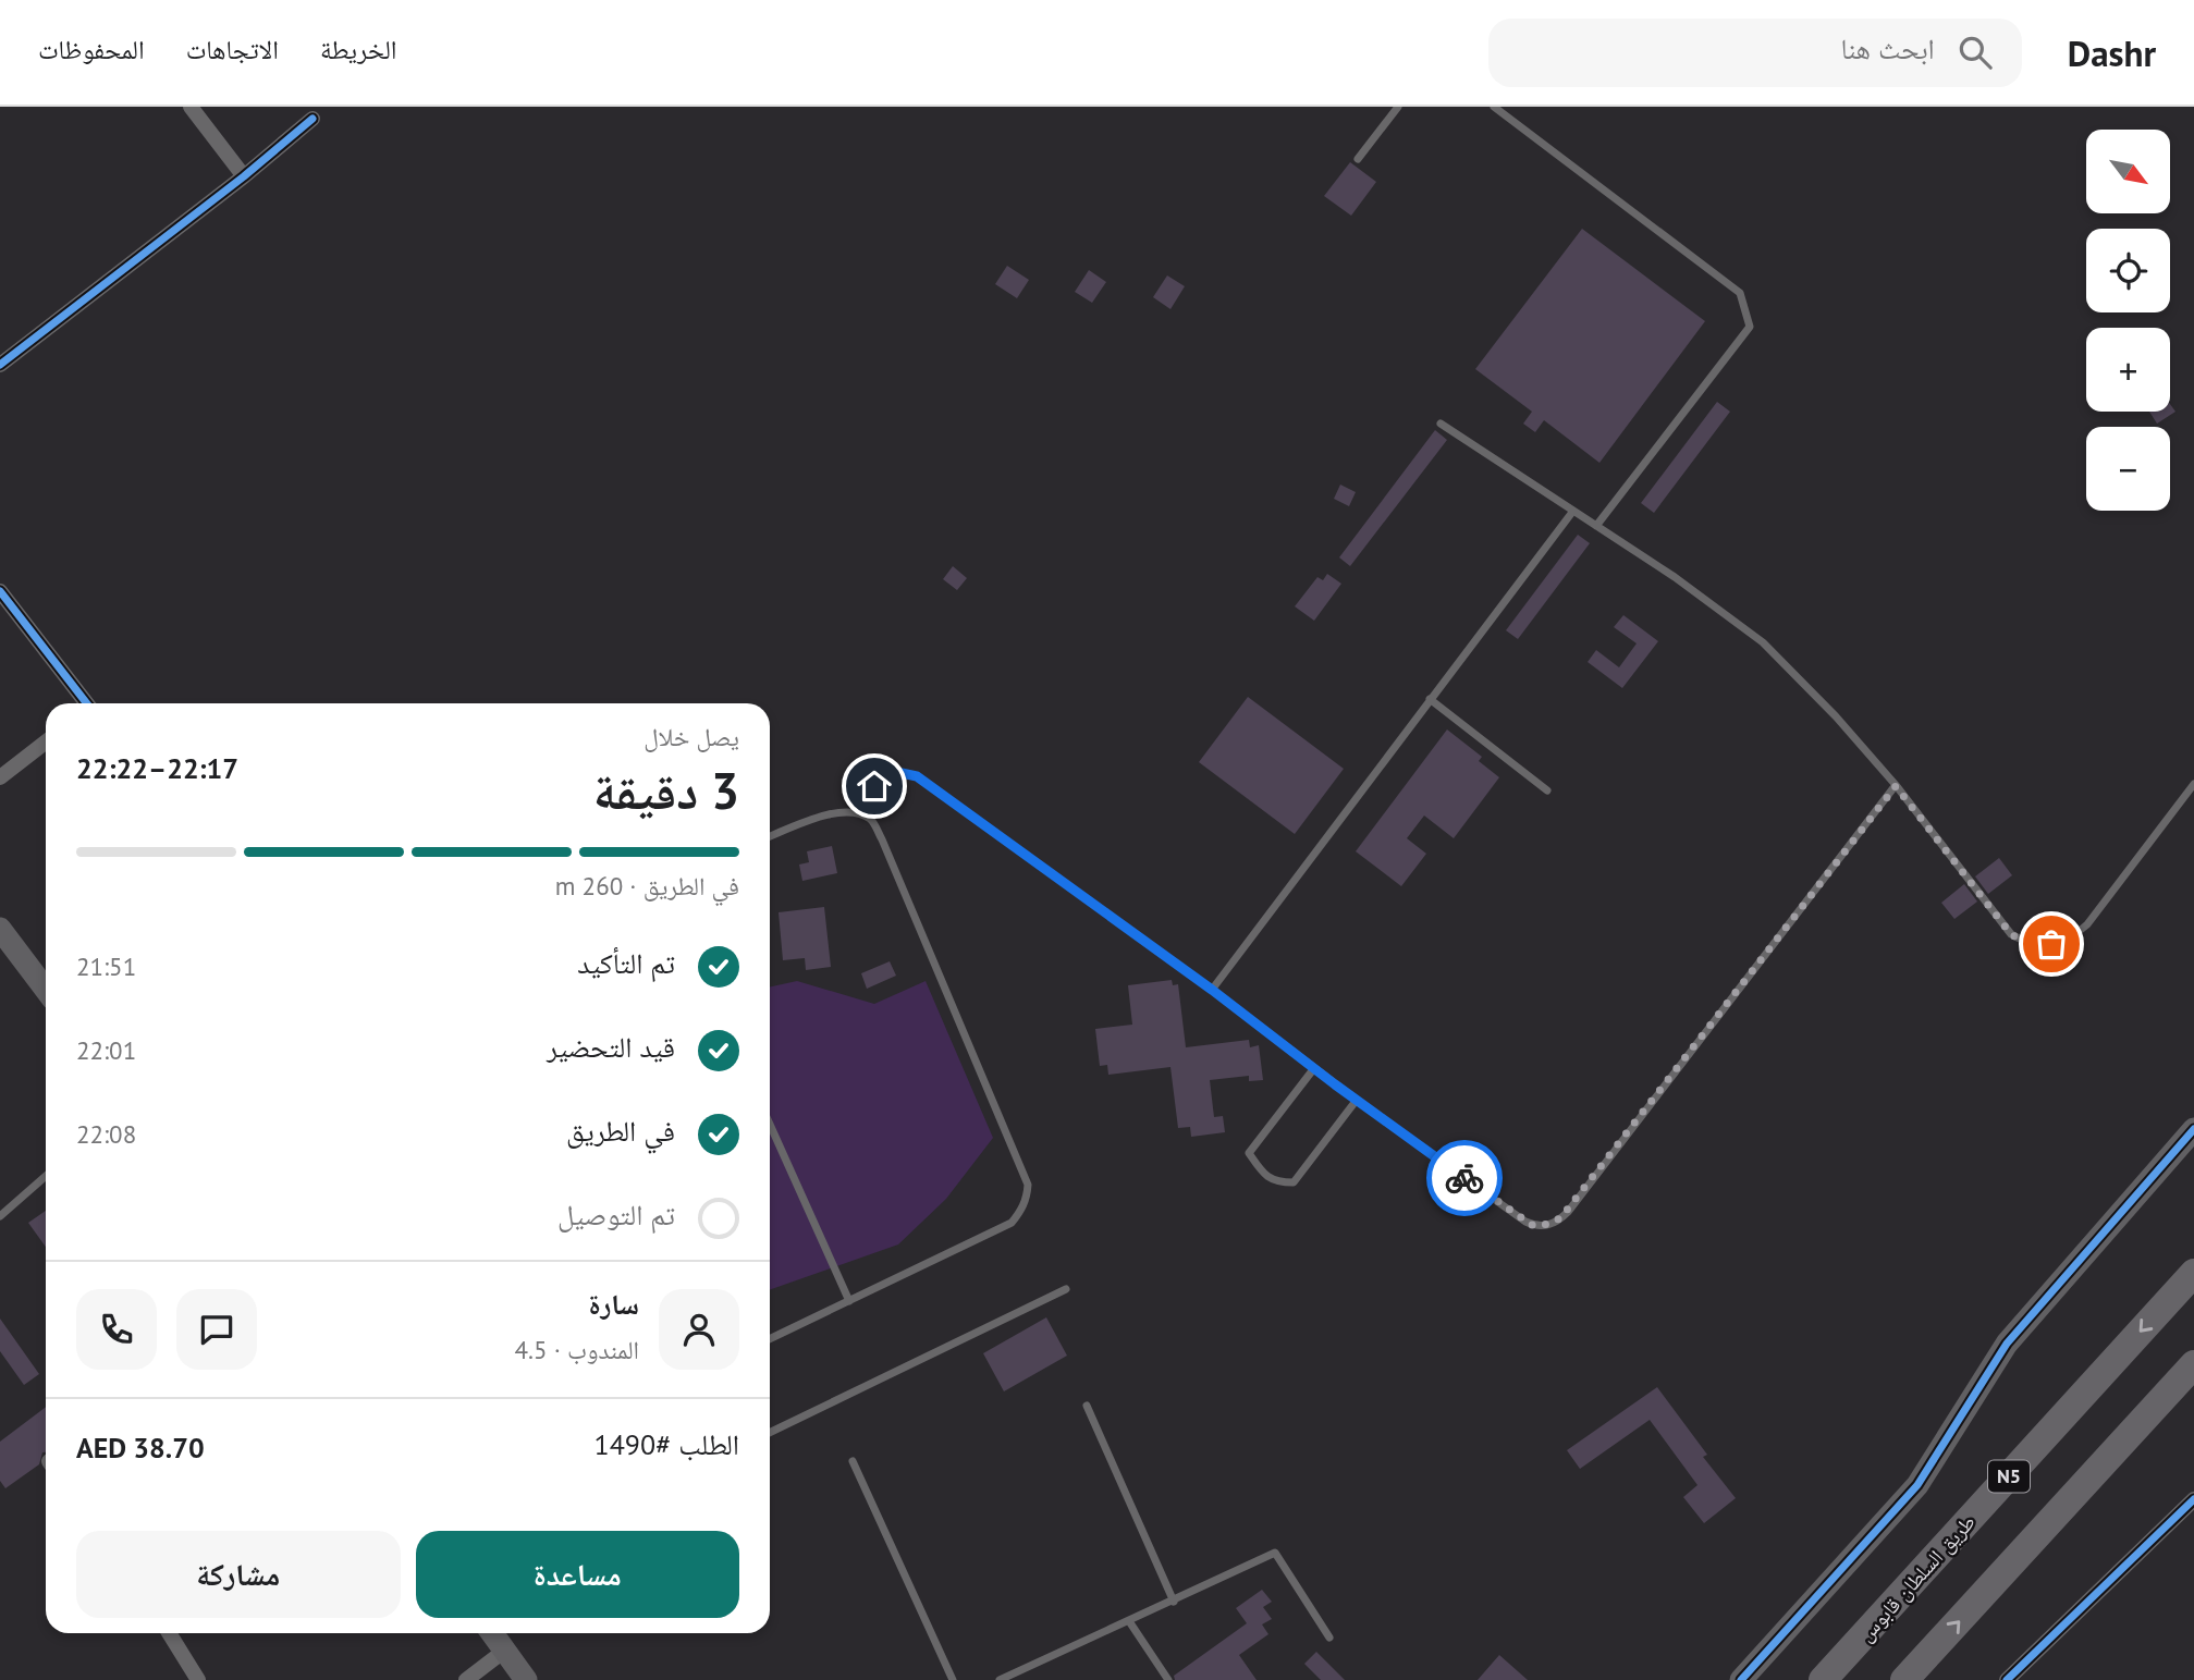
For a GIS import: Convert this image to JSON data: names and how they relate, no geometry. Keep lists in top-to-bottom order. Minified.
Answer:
{"streets":{"highway":["N5","طريق السلطان قابوس"]},"north":"bottom right","page":{"header":"Dashr","search":"ابحث هنا","nav":["الخريطة","الاتجاهات","المحفوظات"],"map_buttons":["+","−"],"heading":["3 دقيقة","يصل خلال","22:17–22:22"],"panel":["سارة","المندوب · 4.5","الطلب #1490","AED 38.70"],"bar":"في الطريق · 260 m","list":[["تم التأكيد","21:51"],["قيد التحضير","22:01"],["في الطريق","22:08"],"تم التوصيل"],"buttons":["مساعدة","مشاركة"]}}
